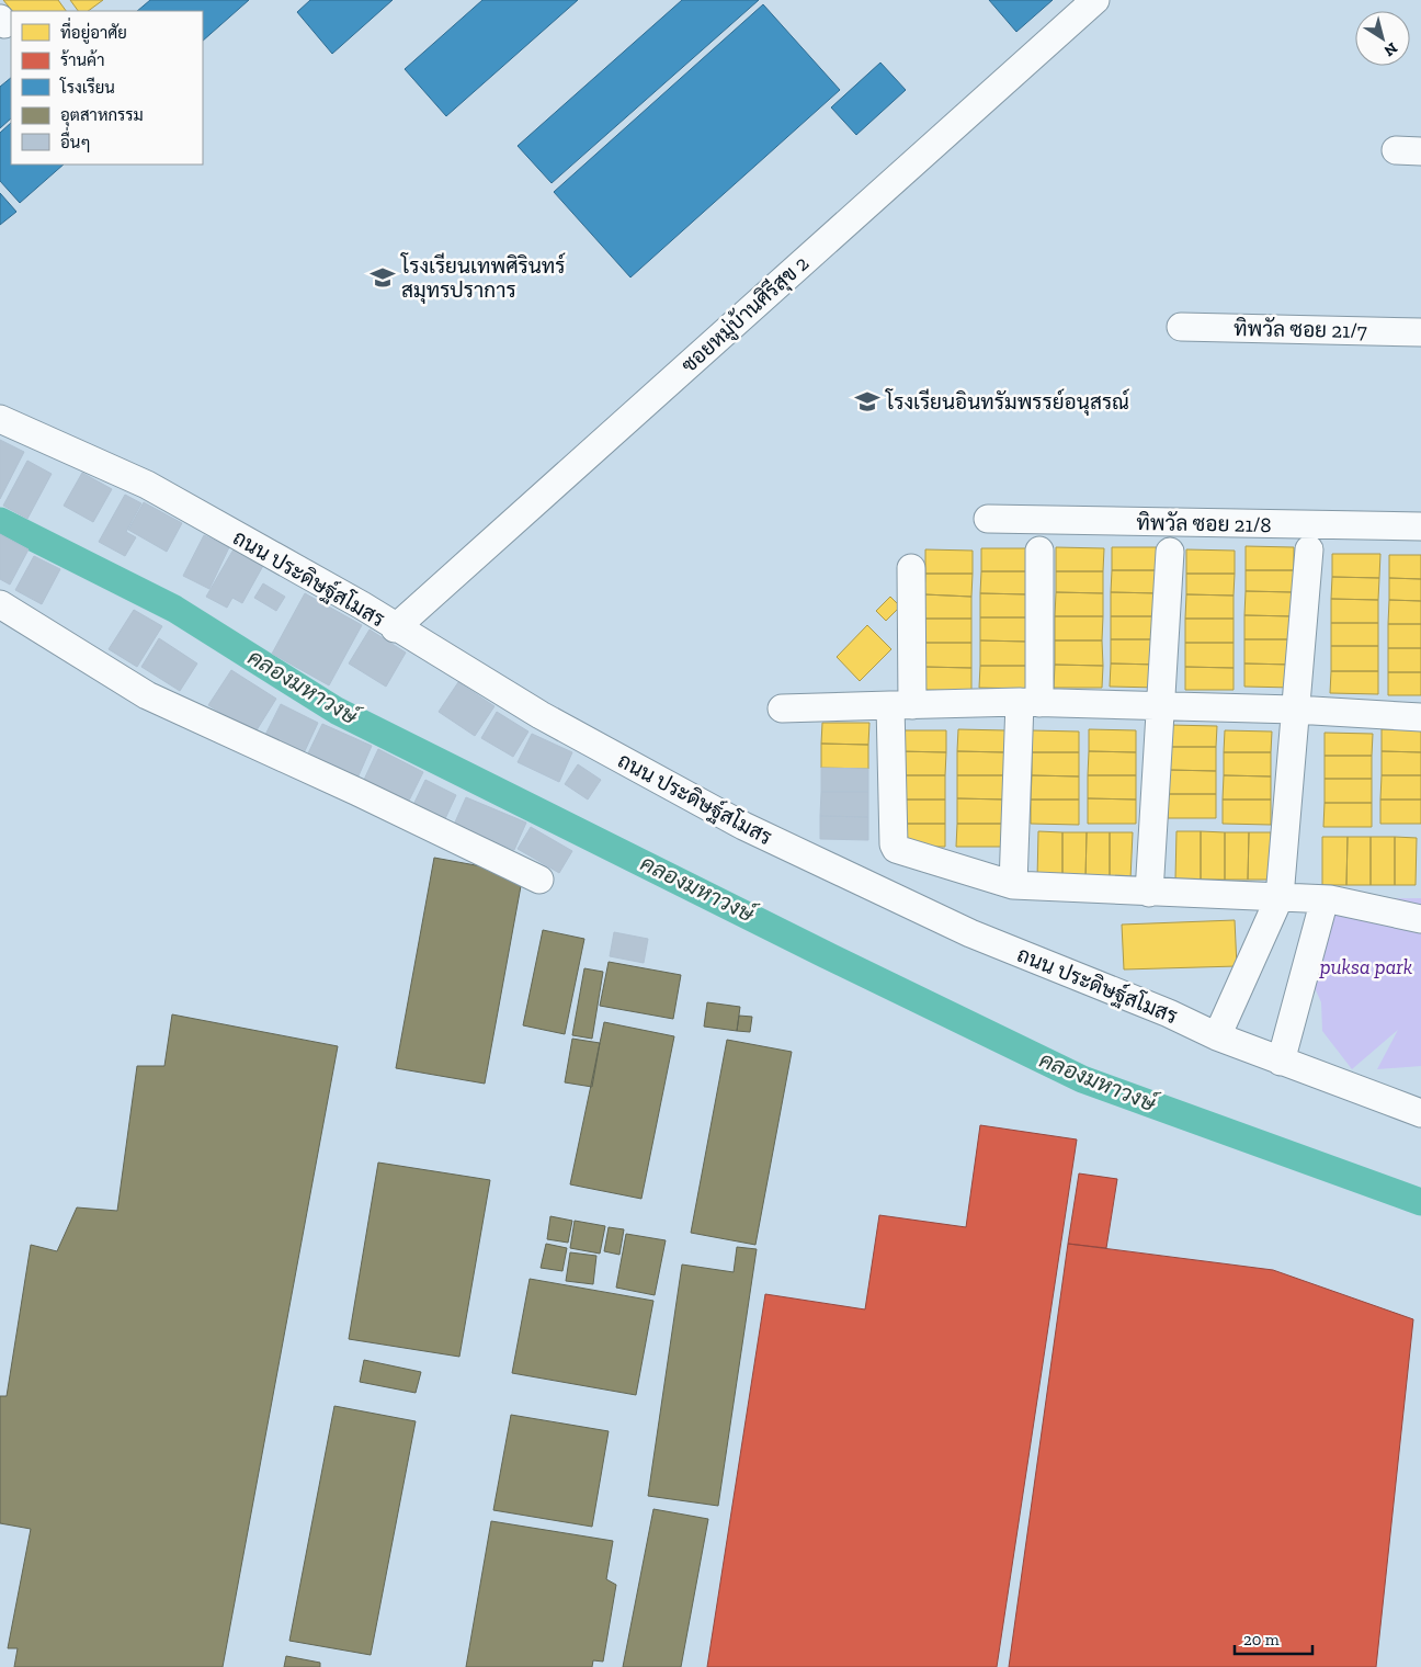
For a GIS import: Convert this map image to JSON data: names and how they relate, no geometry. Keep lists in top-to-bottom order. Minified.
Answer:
{"streets":{"street":["ซอยหมู่บ้านศิรีสุข 2","ทิพวัล ซอย 21/7","ทิพวัล ซอย 21/8","ถนน ประดิษฐ์สโมสร"]},"crossings":[["ซอยหมู่บ้านศิรีสุข 2","ถนน ประดิษฐ์สโมสร"]],"water":["คลองมหาวงษ์"],"parks":["puksa park"],"places":{"school or university":["โรงเรียนเทพศิรินทร์ สมุทรปราการ","โรงเรียนอินทรัมพรรย์อนุสรณ์"]},"legend":["ที่อยู่อาศัย","ร้านค้า","โรงเรียน","อุตสาหกรรม","อื่นๆ"],"scale_bar":"20 m","north":"bottom right"}
